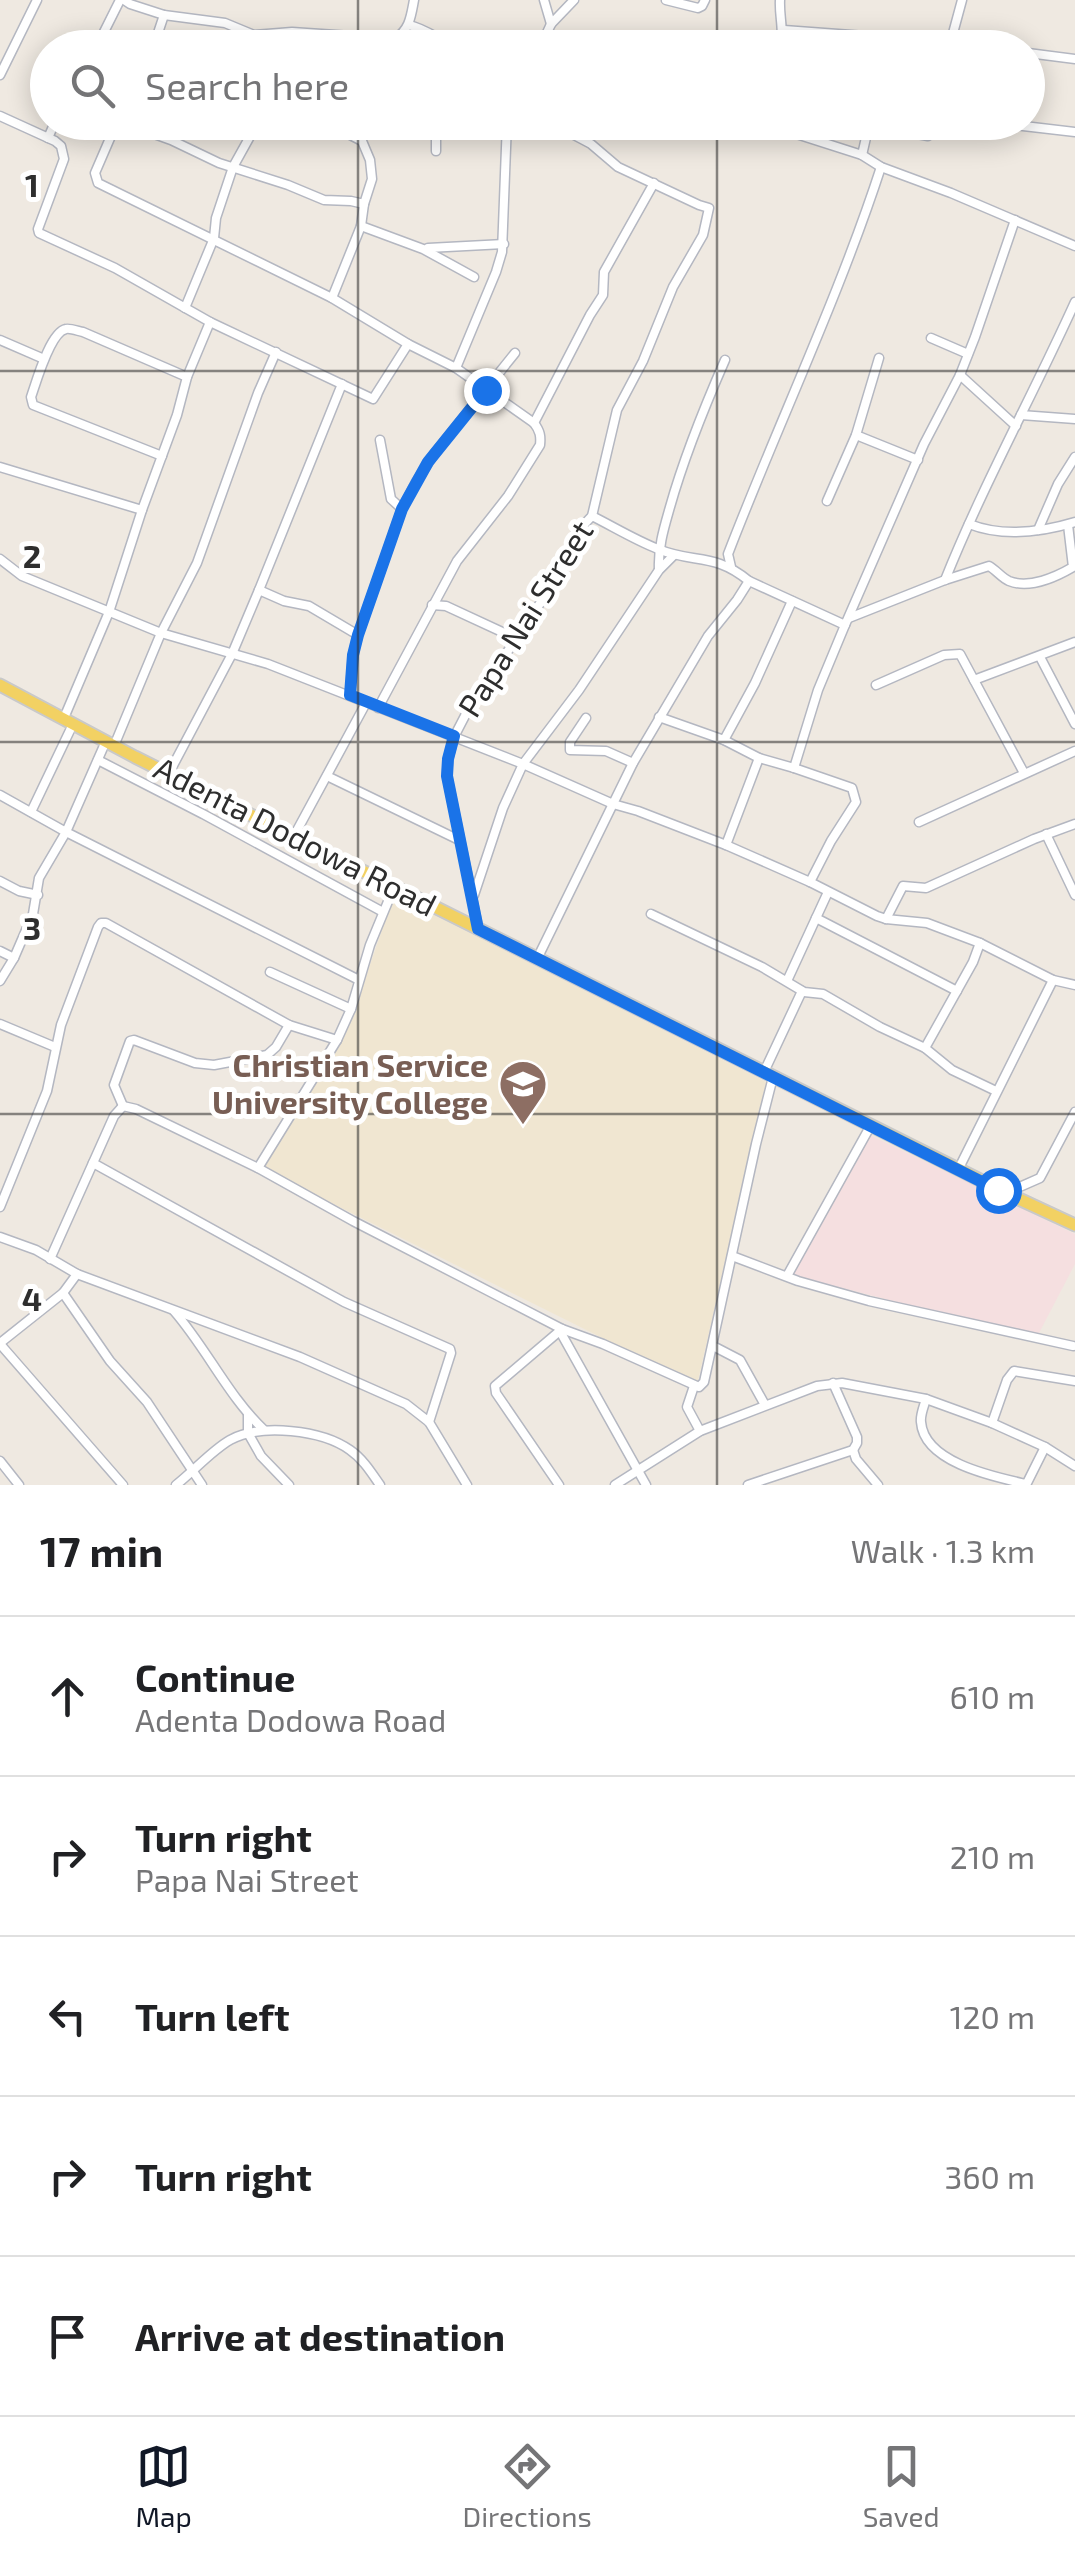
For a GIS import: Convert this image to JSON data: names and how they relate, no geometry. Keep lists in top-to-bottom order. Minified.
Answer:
{"streets":{"main road":["Adenta Dodowa Road"],"street":["Papa Nai Street"]},"crossings":[["Papa Nai Street","Adenta Dodowa Road"]],"places":{"school or university":["Christian Service University College"]},"page":{"search":"Search here","heading":["17 min","Walk · 1.3 km"],"list":[["Continue","Adenta Dodowa Road","610 m"],["Turn right","Papa Nai Street","210 m"],["Turn left","120 m"],["Turn right","360 m"],"Arrive at destination"],"nav":["Map","Directions","Saved"]},"grid":{"rows":["1","2","3","4"]}}
